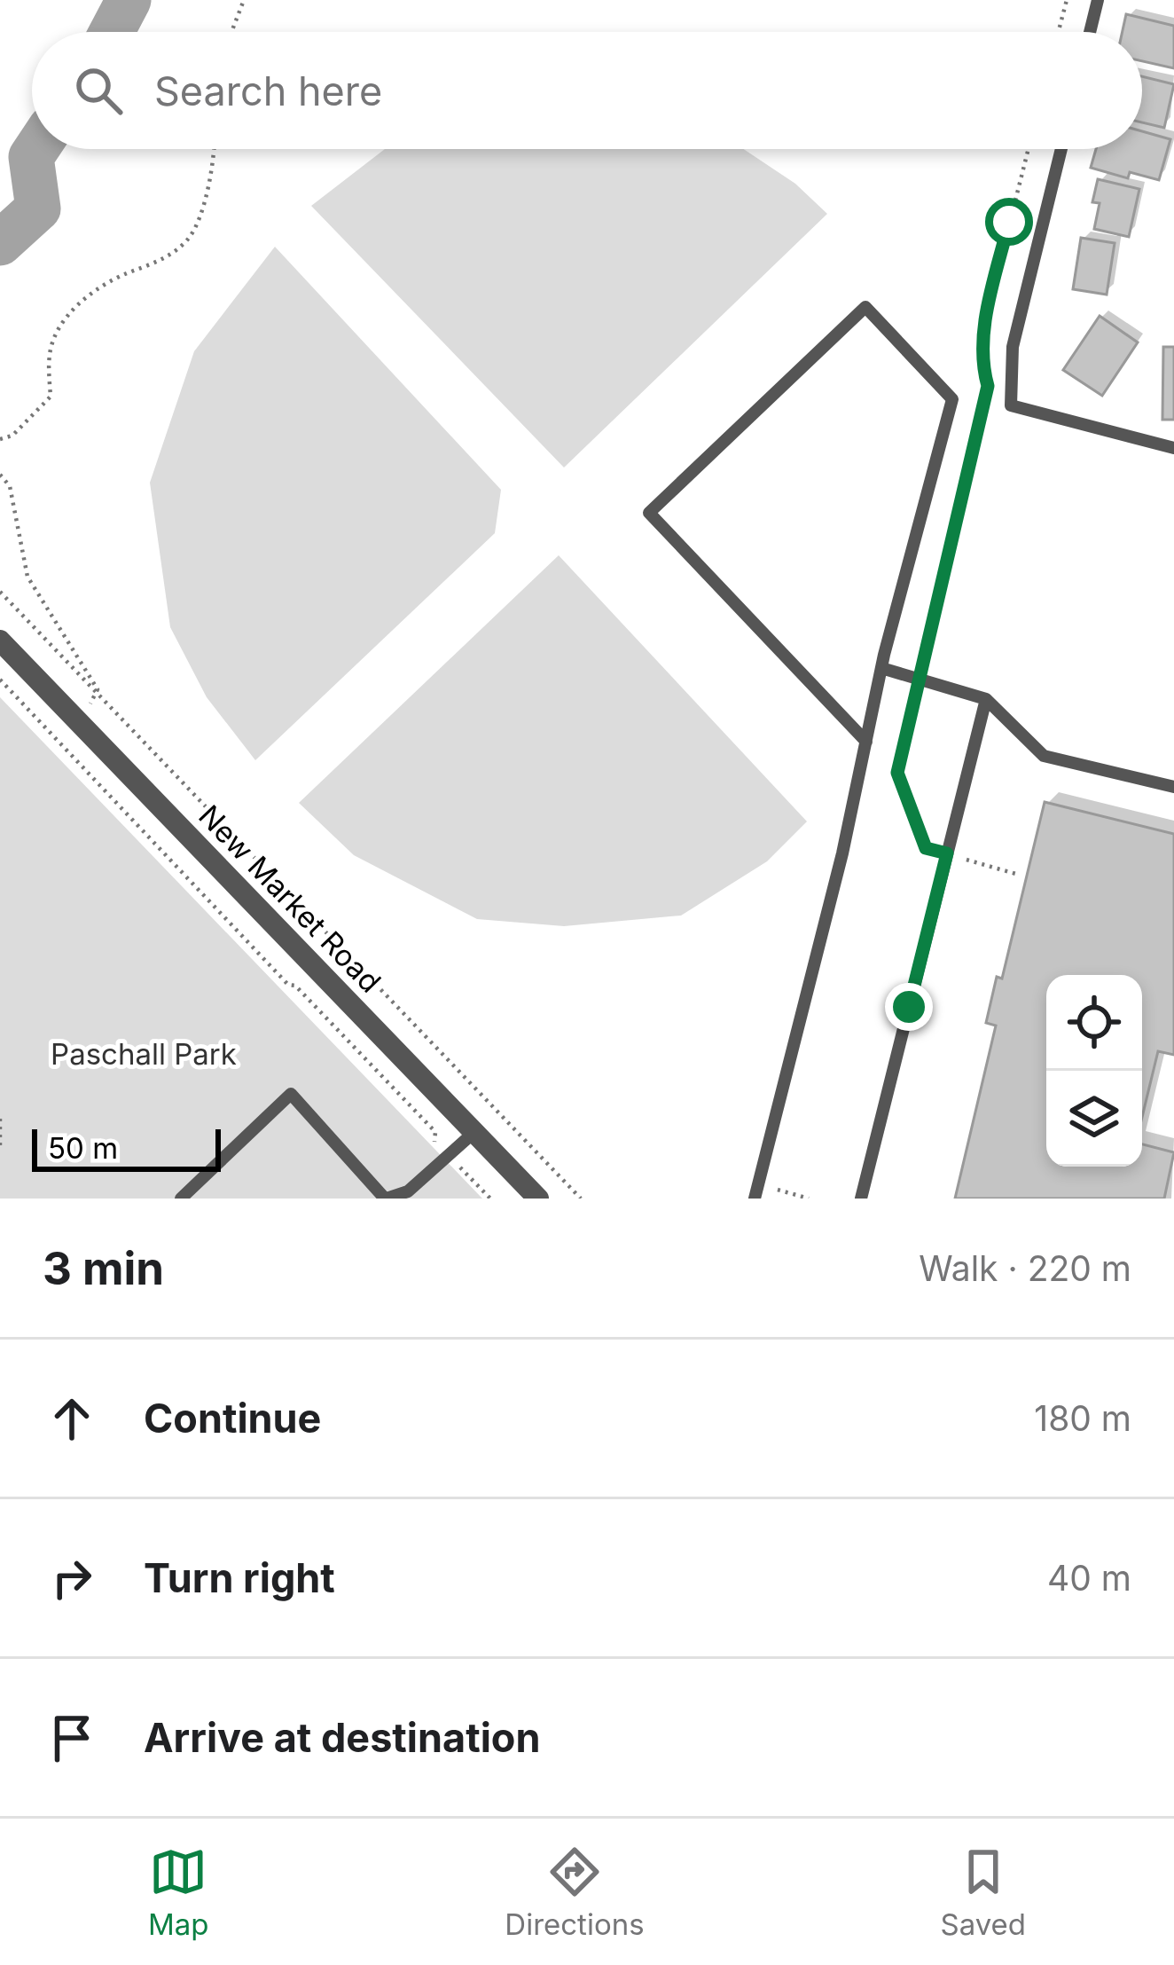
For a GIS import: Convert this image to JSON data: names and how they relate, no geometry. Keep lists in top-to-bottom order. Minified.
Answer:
{"streets":{"street":["New Market Road"]},"parks":["Paschall Park"],"scale_bar":"50 m","page":{"search":"Search here","scale":"50 m","heading":["3 min","Walk · 220 m"],"list":[["Continue","180 m"],["Turn right","40 m"],"Arrive at destination"],"nav":["Map","Directions","Saved"]}}
